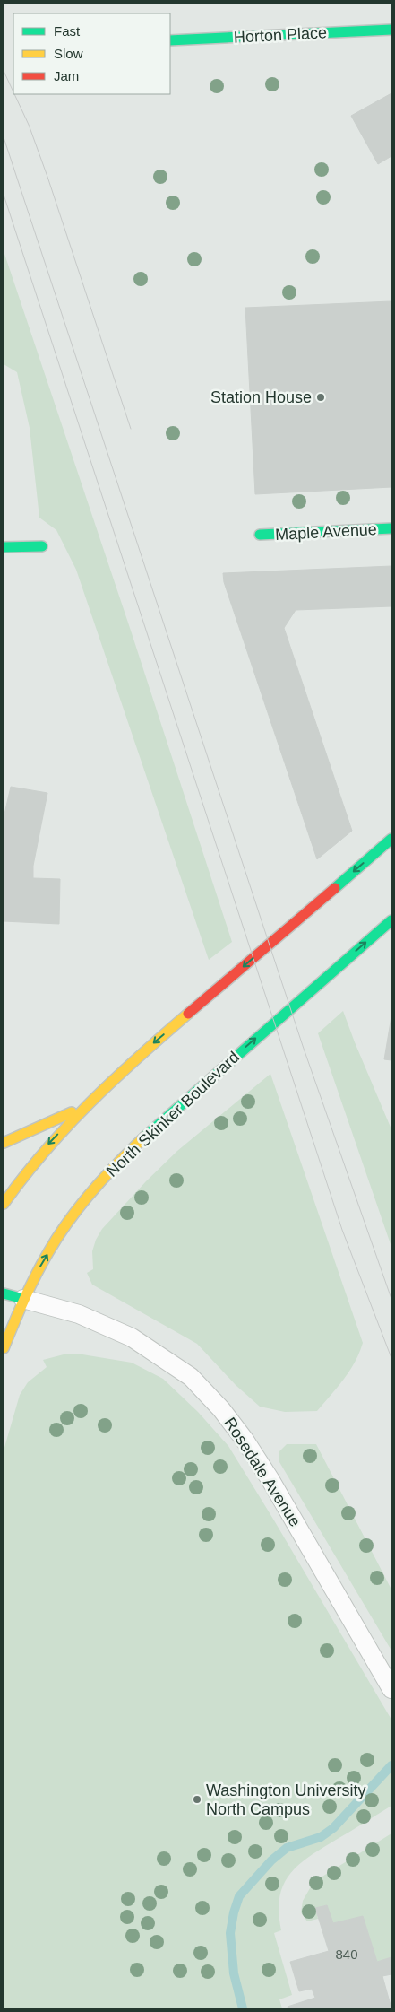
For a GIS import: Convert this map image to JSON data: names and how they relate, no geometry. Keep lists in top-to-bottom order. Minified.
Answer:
{"streets":{"main road":["Horton Place","Maple Avenue","North Skinker Boulevard"],"lane":["Rosedale Avenue"]},"crossings":[["North Skinker Boulevard","Rosedale Avenue"]],"places":["Station House","Washington University North Campus"],"house_numbers":["840"],"legend":["Fast","Slow","Jam"]}
